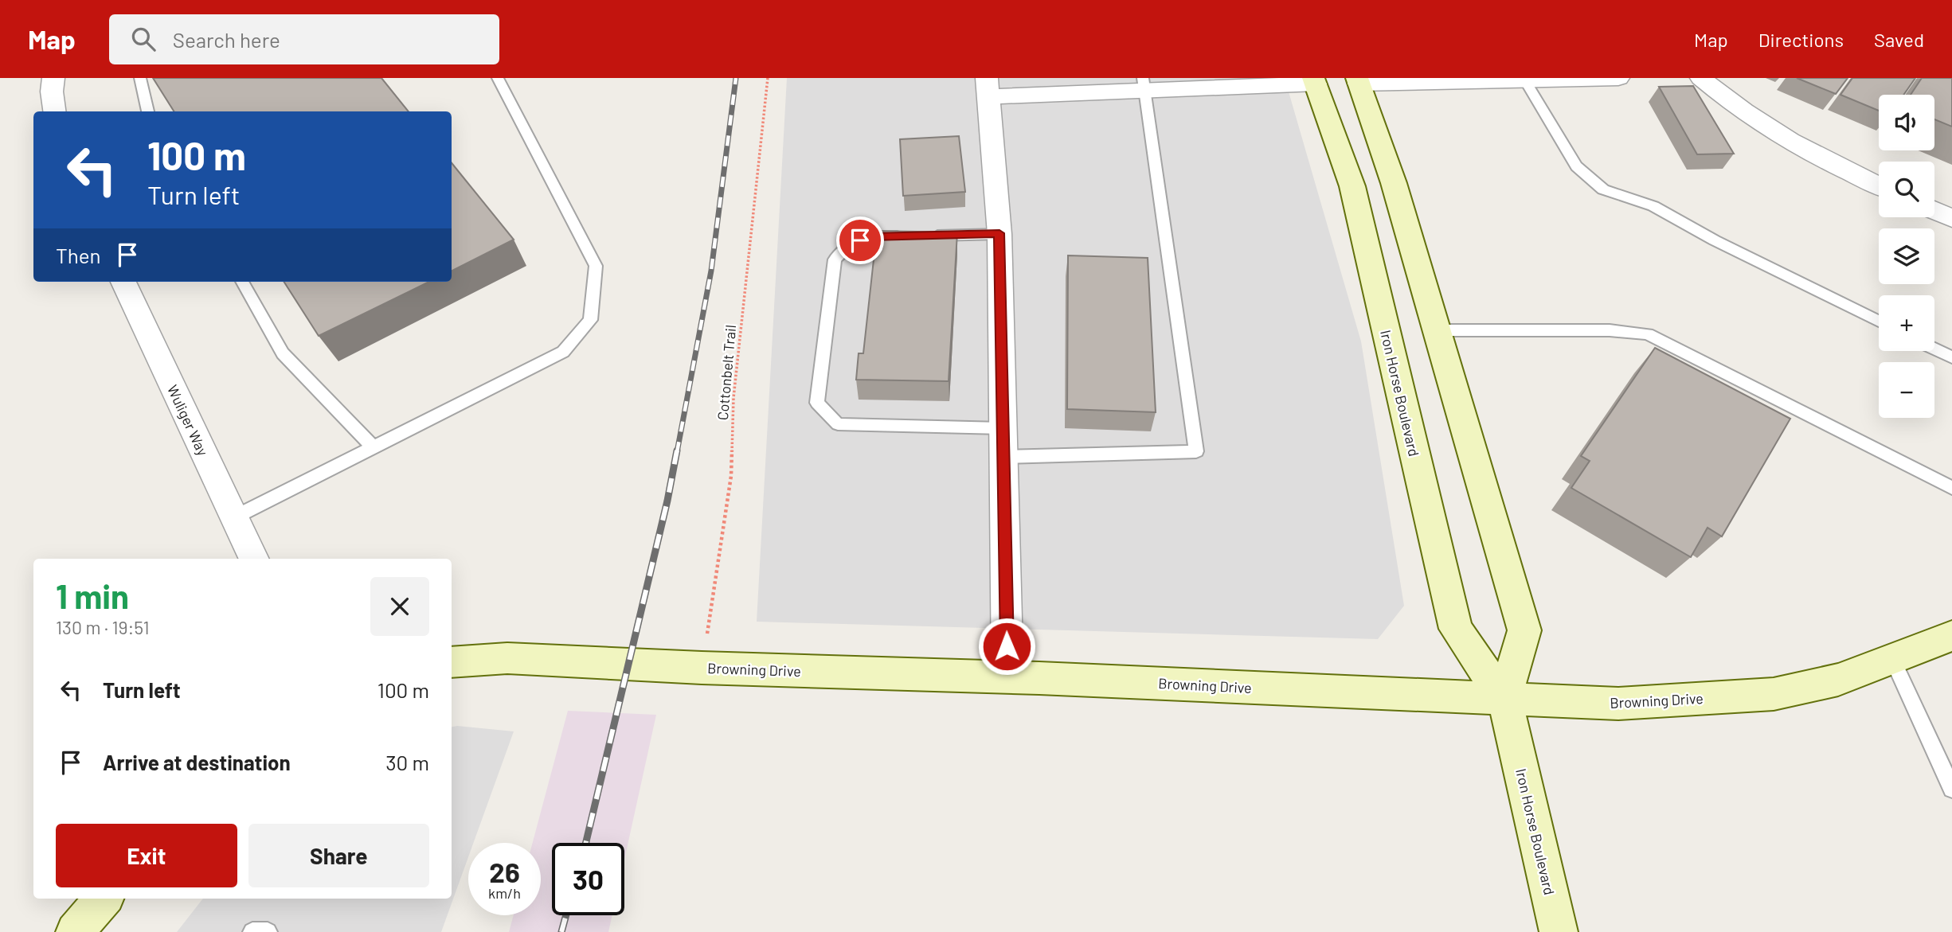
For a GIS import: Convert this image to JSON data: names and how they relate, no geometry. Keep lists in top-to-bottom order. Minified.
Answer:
{"streets":{"street":["Iron Horse Boulevard","Wuliger Way","Browning Drive"],"path":["Cottonbelt Trail"]},"crossings":[["Cottonbelt Trail","Browning Drive"],["Iron Horse Boulevard","Browning Drive"]],"page":{"header":"Map","search":"Search here","nav":["Map","Directions","Saved"],"map_buttons":["+","−"],"turn":["100 m","Turn left"],"then":"Then","heading":["1 min","130 m · 19:51"],"list":[{"name":"Turn left","value":"100 m"},{"name":"Arrive at destination","value":"30 m"}],"buttons":["Exit","Share"],"speed":"26 km/h","limit":"30"}}
